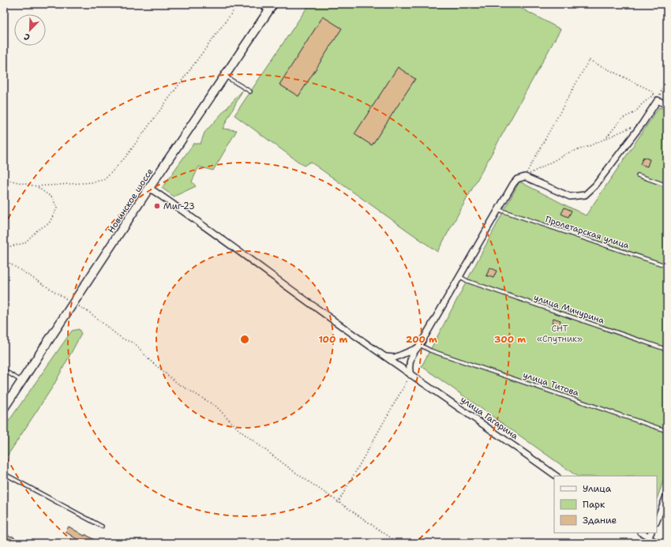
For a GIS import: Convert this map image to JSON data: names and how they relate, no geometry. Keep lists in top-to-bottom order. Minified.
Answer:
{"streets":{"main road":["Новинское шоссе"],"street":["улица Гагарина"],"lane":["Пролетарская улица","улица Мичурина","улица Титова"]},"crossings":[["Новинское шоссе","улица Гагарина"]],"parks":["СНТ «Спутник»"],"places":["Миг-23"],"legend":["Улица","Парк","Здание"],"north":"bottom left","rings":["100 m","200 m","300 m"]}
